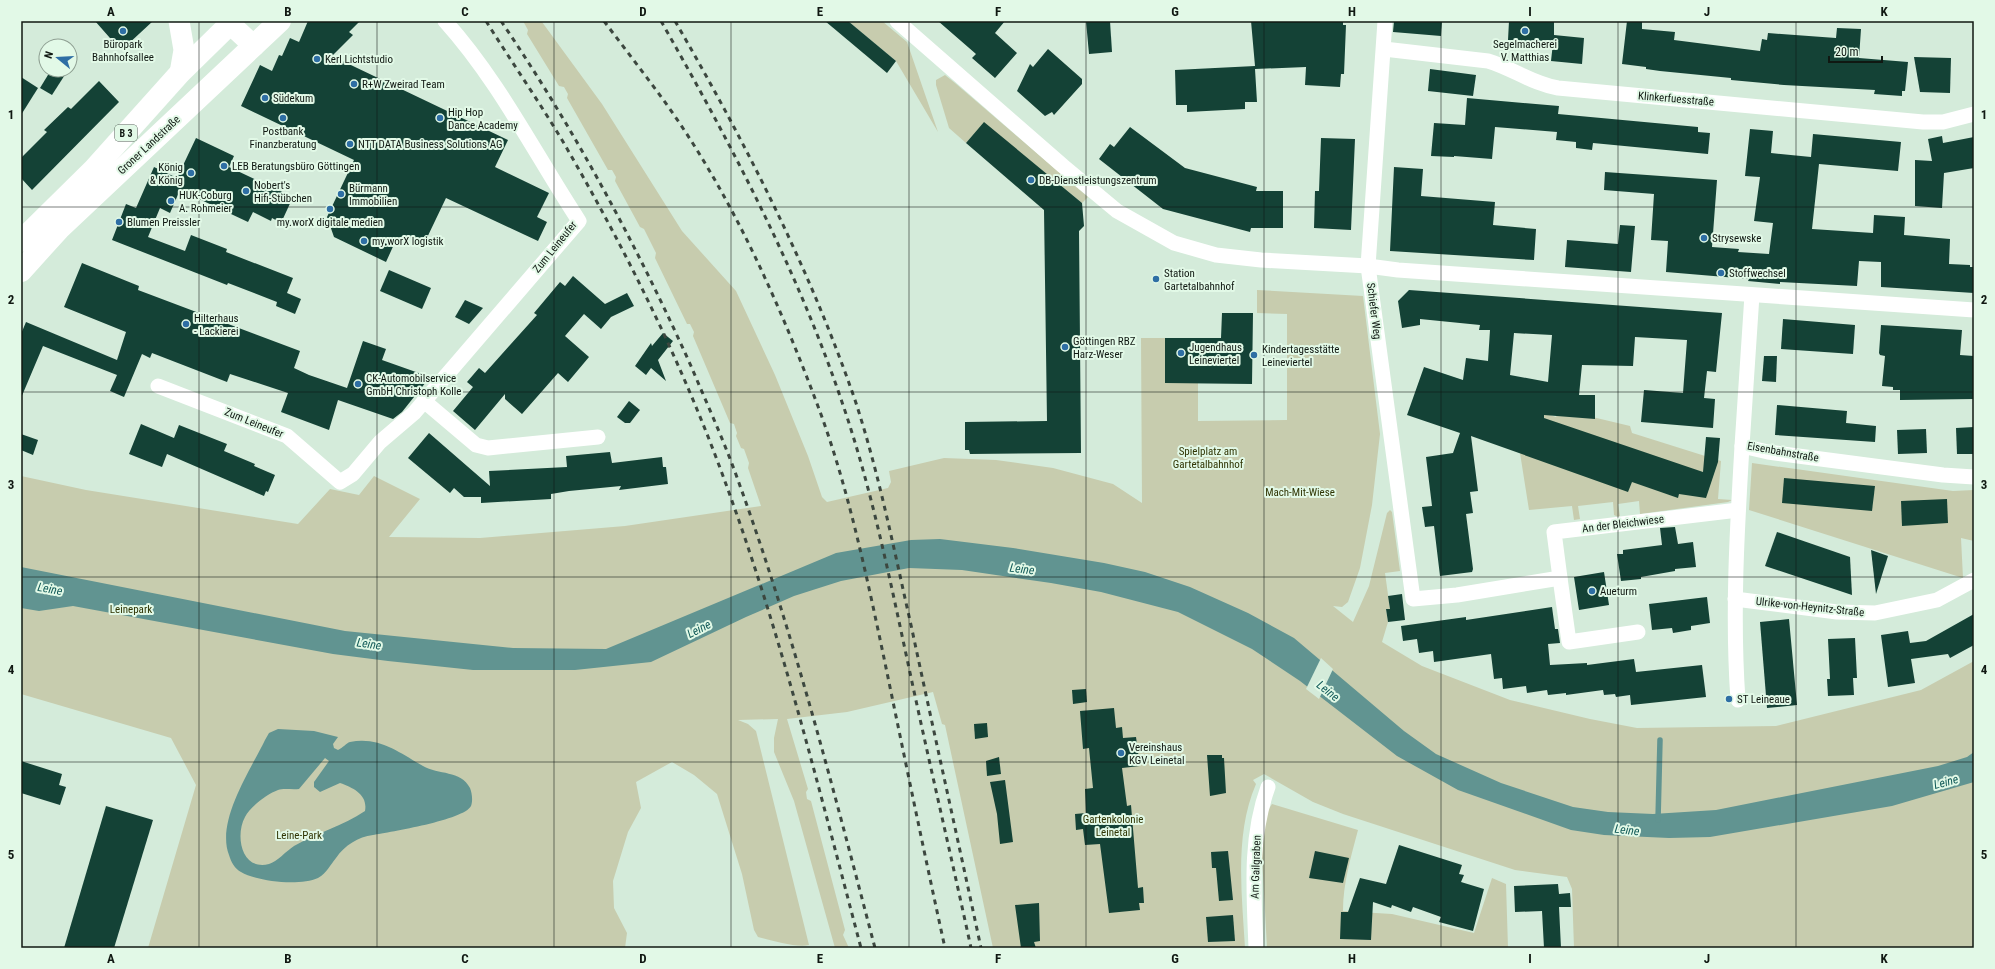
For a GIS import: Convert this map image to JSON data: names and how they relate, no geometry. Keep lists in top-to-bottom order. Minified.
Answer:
{"streets":{"main road":["B 3","Groner Landstraße"],"street":["Klinkerfuesstraße","Zum Leineufer","Schiefer Weg","Eisenbahnstraße","An der Bleichwiese","Ulrike-von-Heynitz-Straße","Am Gailgraben"]},"crossings":[["Klinkerfuesstraße","Schiefer Weg"],["Schiefer Weg","An der Bleichwiese"]],"water":["Leine"],"parks":["Spielplatz am Gartetalbahnhof","Mach-Mit-Wiese","Leinepark","Gartenkolonie Leinetal","Leine-Park"],"places":["Büropark Bahnhofsallee","Segelmacherei V. Matthias","Kerl Lichtstudio","R+W Zweirad Team","Südekum","Postbank Finanzberatung","Hip Hop Dance Academy","NTT DATA Business Solutions AG","LEB Beratungsbüro Göttingen","König & König","DB-Dienstleistungszentrum","Nobert's Hifi-Stübchen","Bürmann Immobilien","HUK-Coburg A. Rohmeier","my.worX digitale medien","Blumen Preissler","Strysewske","my.worX logistik","Stoffwechsel","Station Gartetalbahnhof","Hilterhaus - Lackierei","Göttingen RBZ Harz-Weser","Jugendhaus Leineviertel","Kindertagesstätte Leineviertel","CK-Automobilservice GmbH Christoph Kolle","Aueturm","ST Leineaue","Vereinshaus KGV Leinetal"],"scale_bar":"20 m","north":"left","grid":{"columns":["A","B","C","D","E","F","G","H","I","J","K"],"rows":["1","2","3","4","5"]}}
